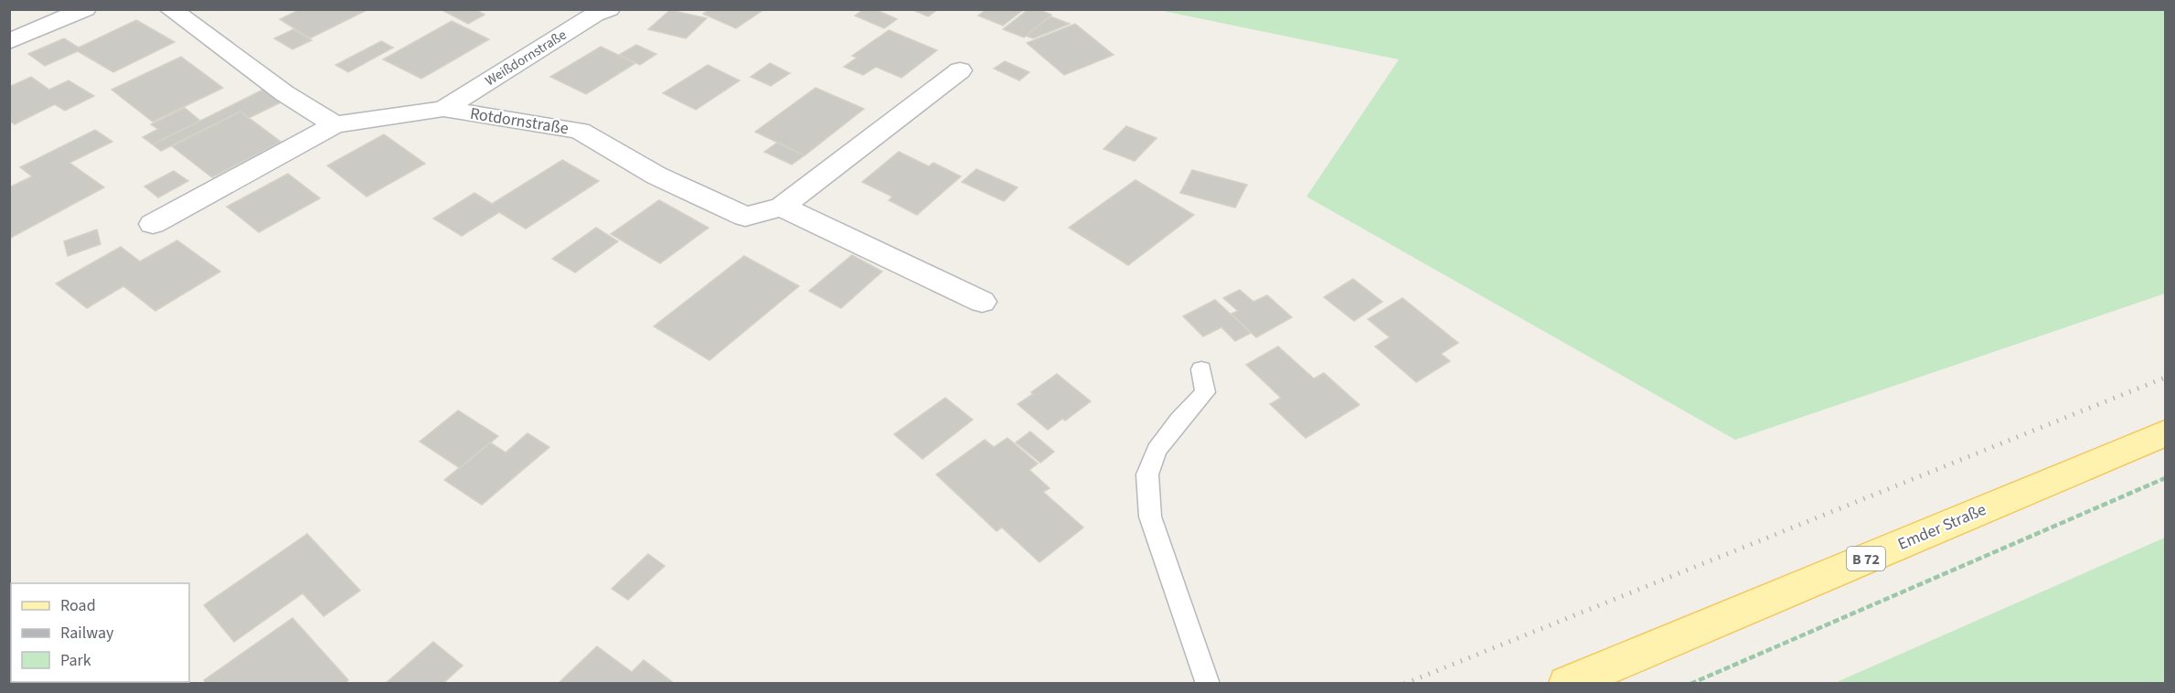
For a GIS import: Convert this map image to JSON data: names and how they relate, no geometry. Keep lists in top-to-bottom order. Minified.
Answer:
{"streets":{"main road":["Emder Straße","B 72"],"street":["Weißdornstraße","Rotdornstraße"]},"crossings":[["Weißdornstraße","Rotdornstraße"]],"legend":["Road","Railway","Park"]}
